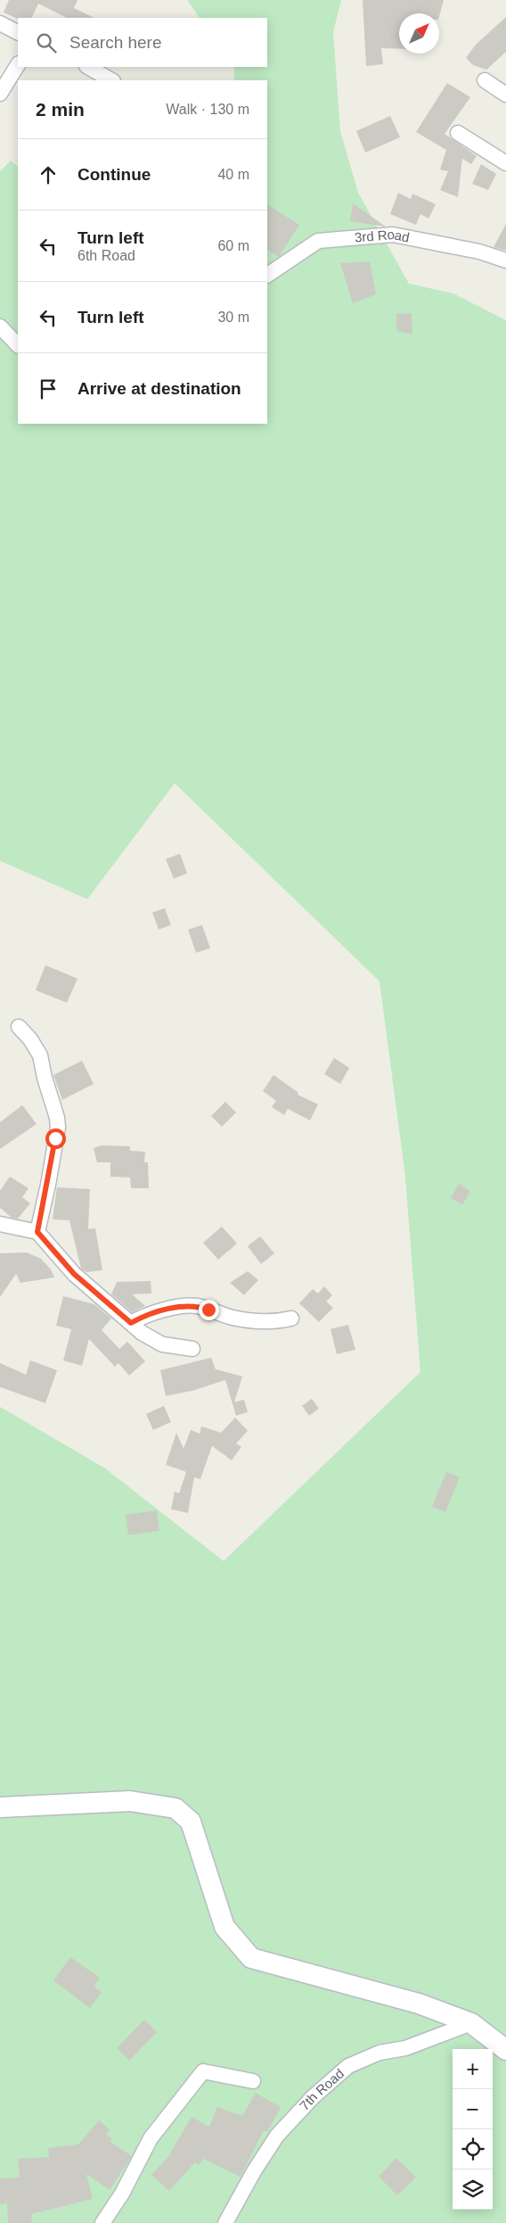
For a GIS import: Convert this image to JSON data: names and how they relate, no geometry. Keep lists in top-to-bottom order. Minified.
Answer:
{"streets":{"street":["3rd Road","7th Road"]},"north":"top right","page":{"search":"Search here","heading":["2 min","Walk · 130 m"],"list":[["Continue","40 m"],["Turn left","6th Road","60 m"],["Turn left","30 m"],"Arrive at destination"],"map_buttons":["+","−"]}}
